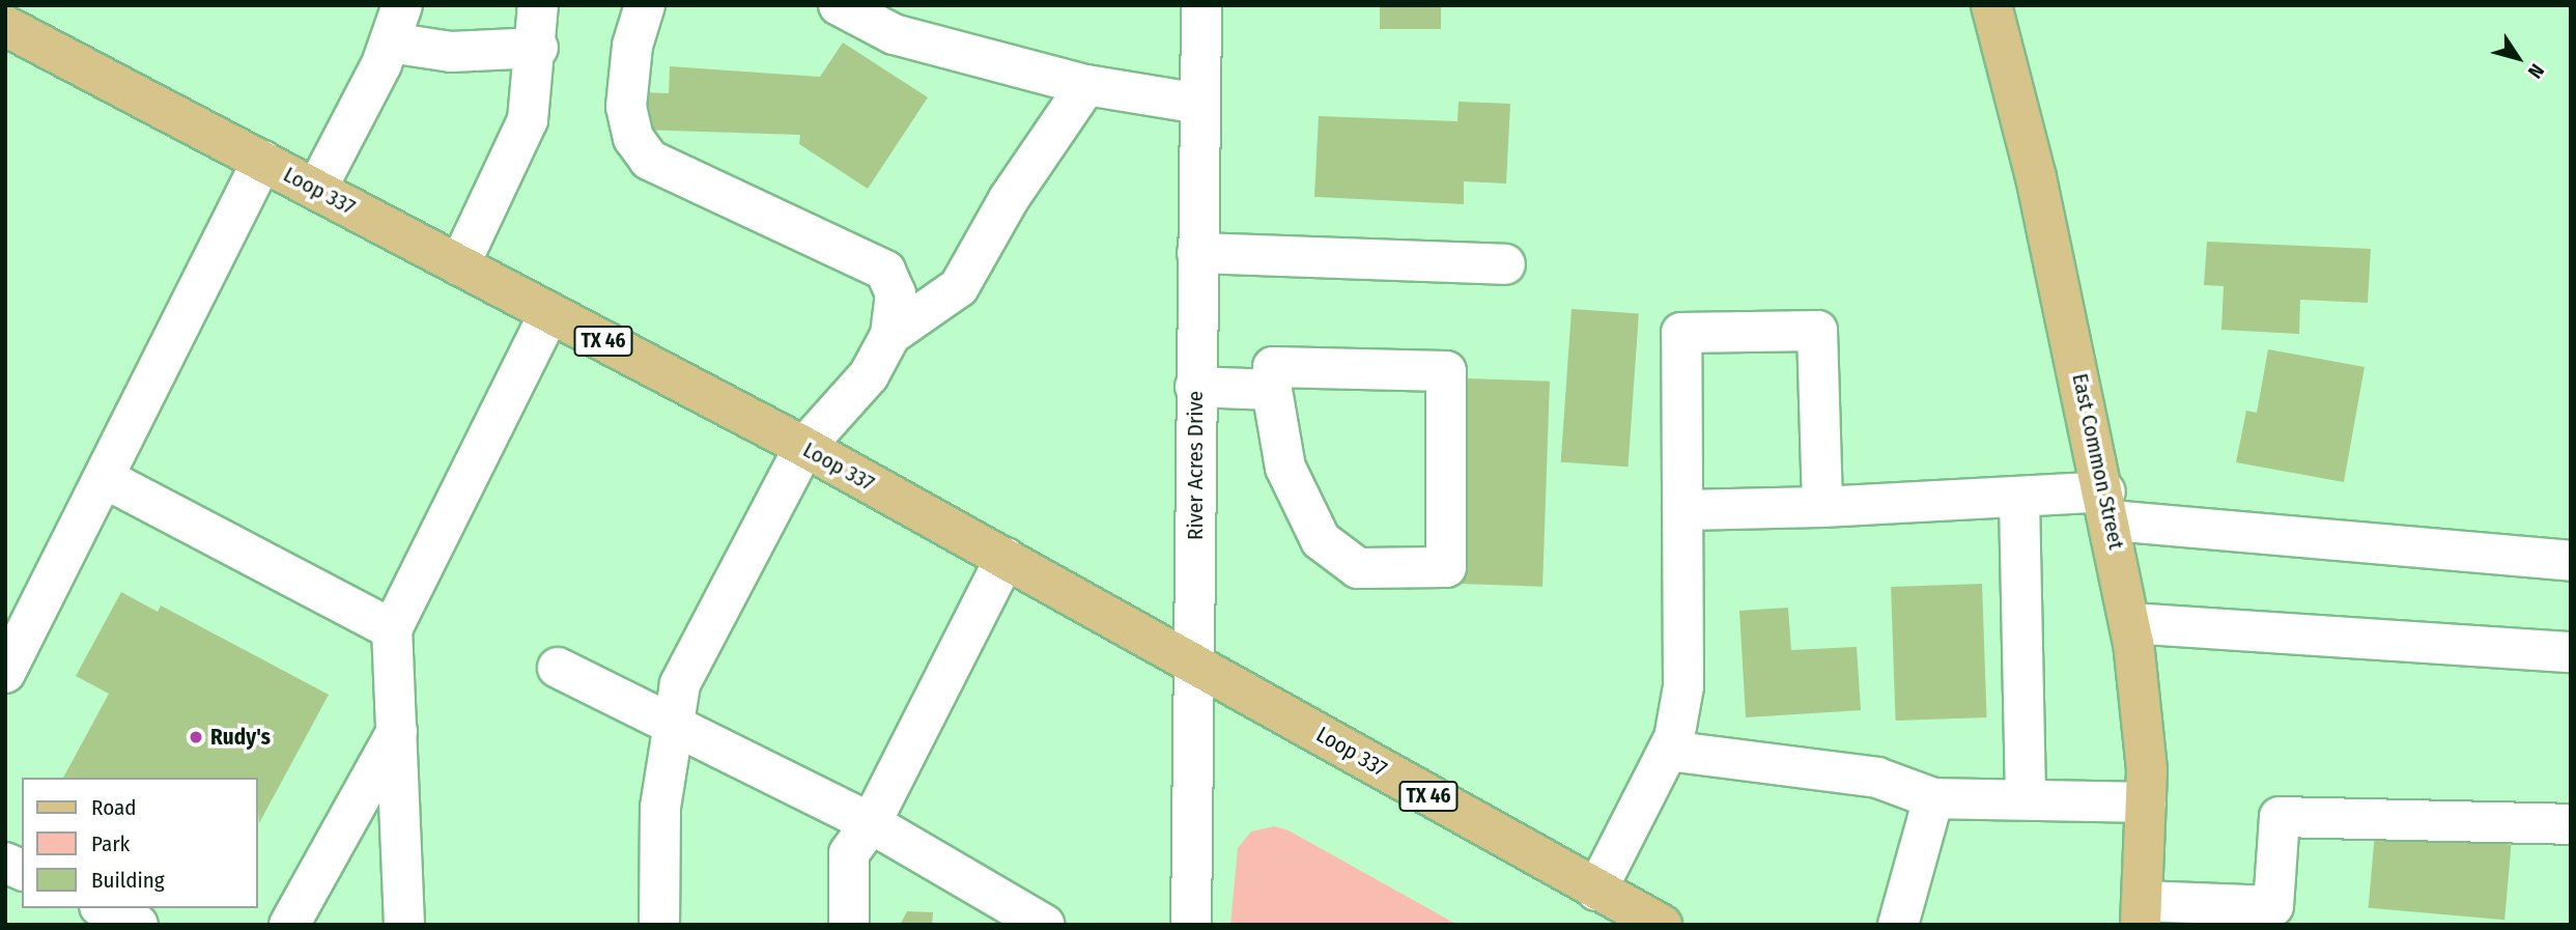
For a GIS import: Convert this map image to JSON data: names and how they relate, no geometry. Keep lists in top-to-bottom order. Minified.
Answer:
{"streets":{"main road":["Loop 337","TX 46","East Common Street"],"street":["River Acres Drive"]},"crossings":[["Loop 337","River Acres Drive"]],"places":["Rudy's"],"legend":["Road","Park","Building"],"north":"bottom right"}
